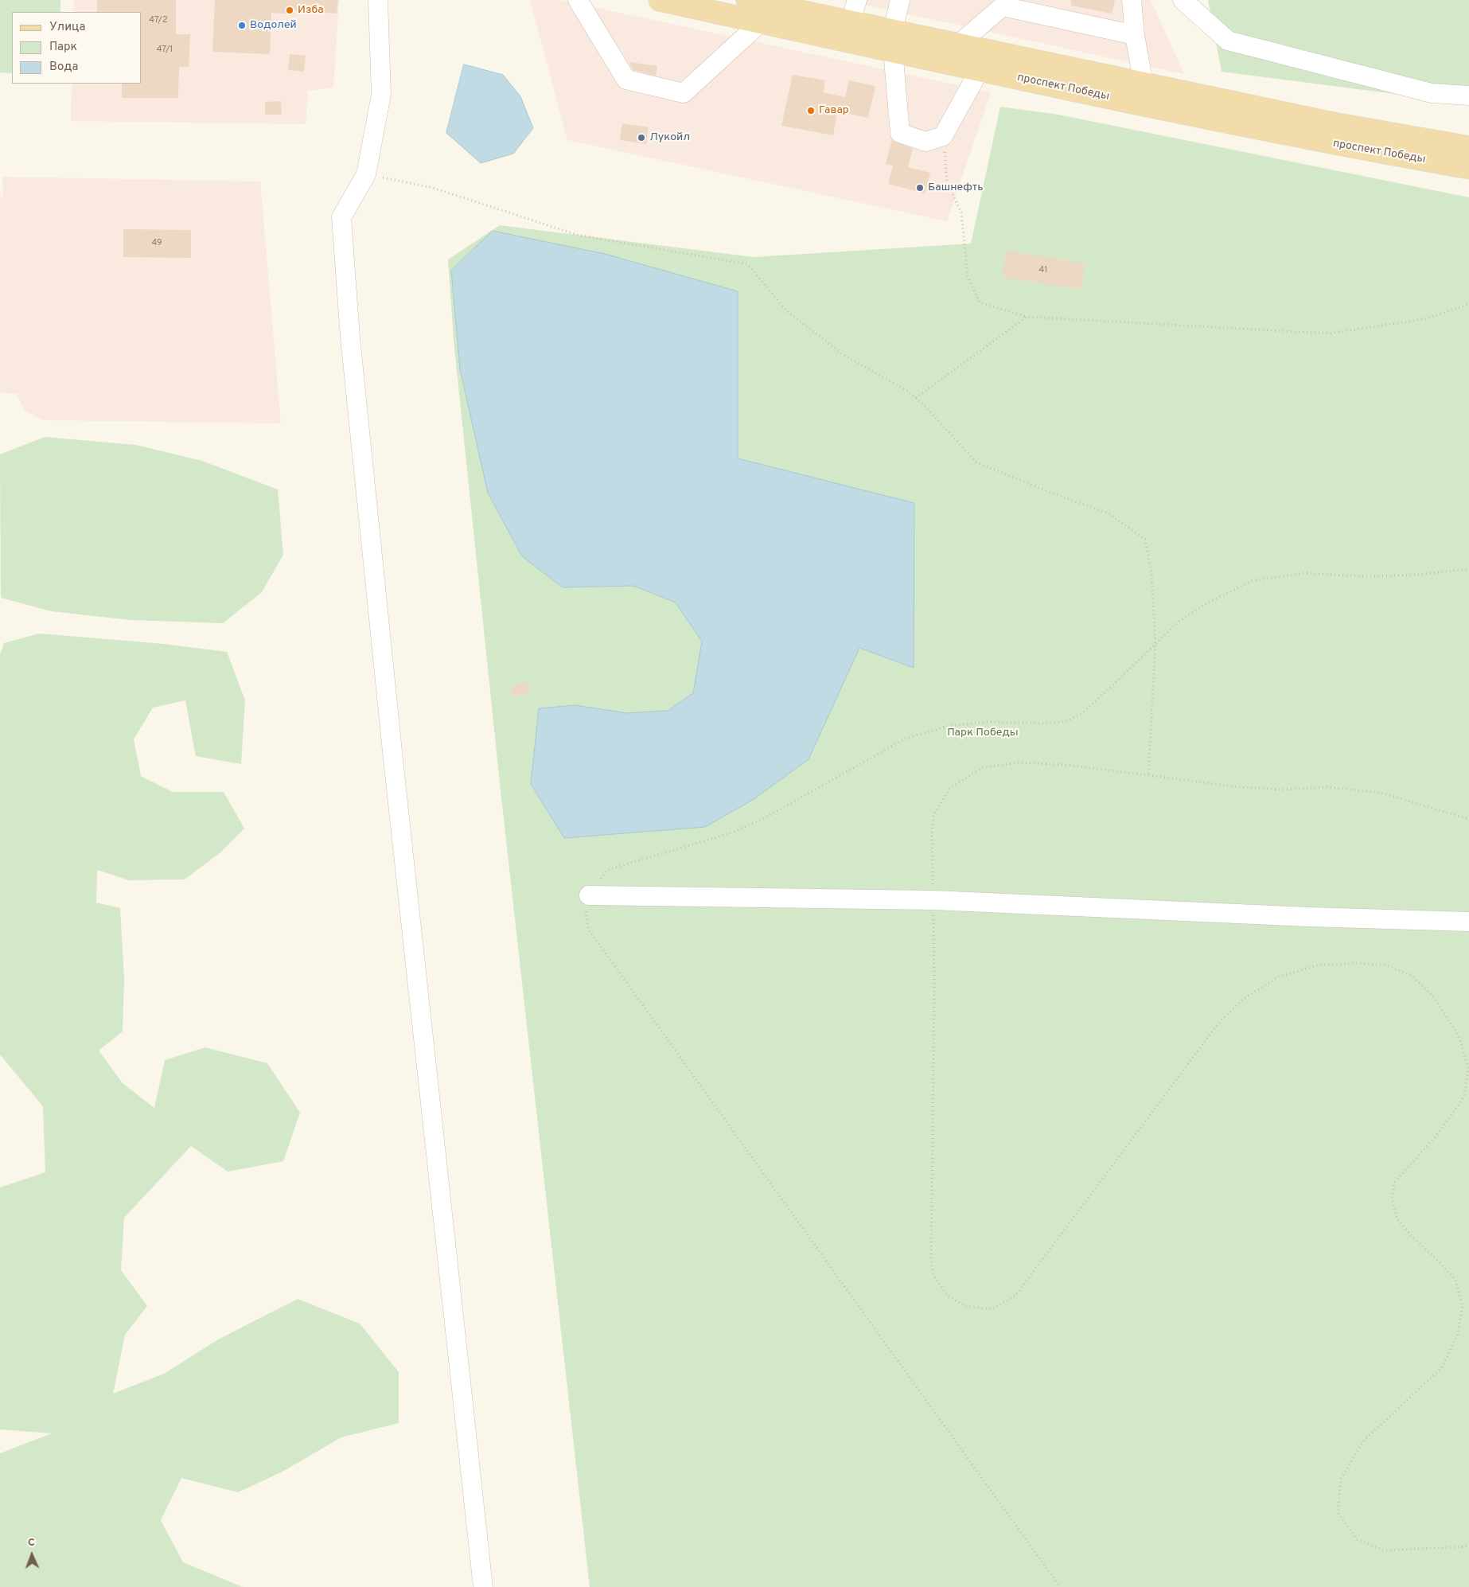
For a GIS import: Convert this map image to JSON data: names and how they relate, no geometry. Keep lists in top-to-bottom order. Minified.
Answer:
{"streets":{"main road":["проспект Победы"]},"parks":["Парк Победы"],"places":["Изба","Водолей","Гавар","Лукойл","Башнефть"],"house_numbers":["47/2","47/1","49","41"],"legend":["Улица","Парк","Вода"],"north":"top"}
